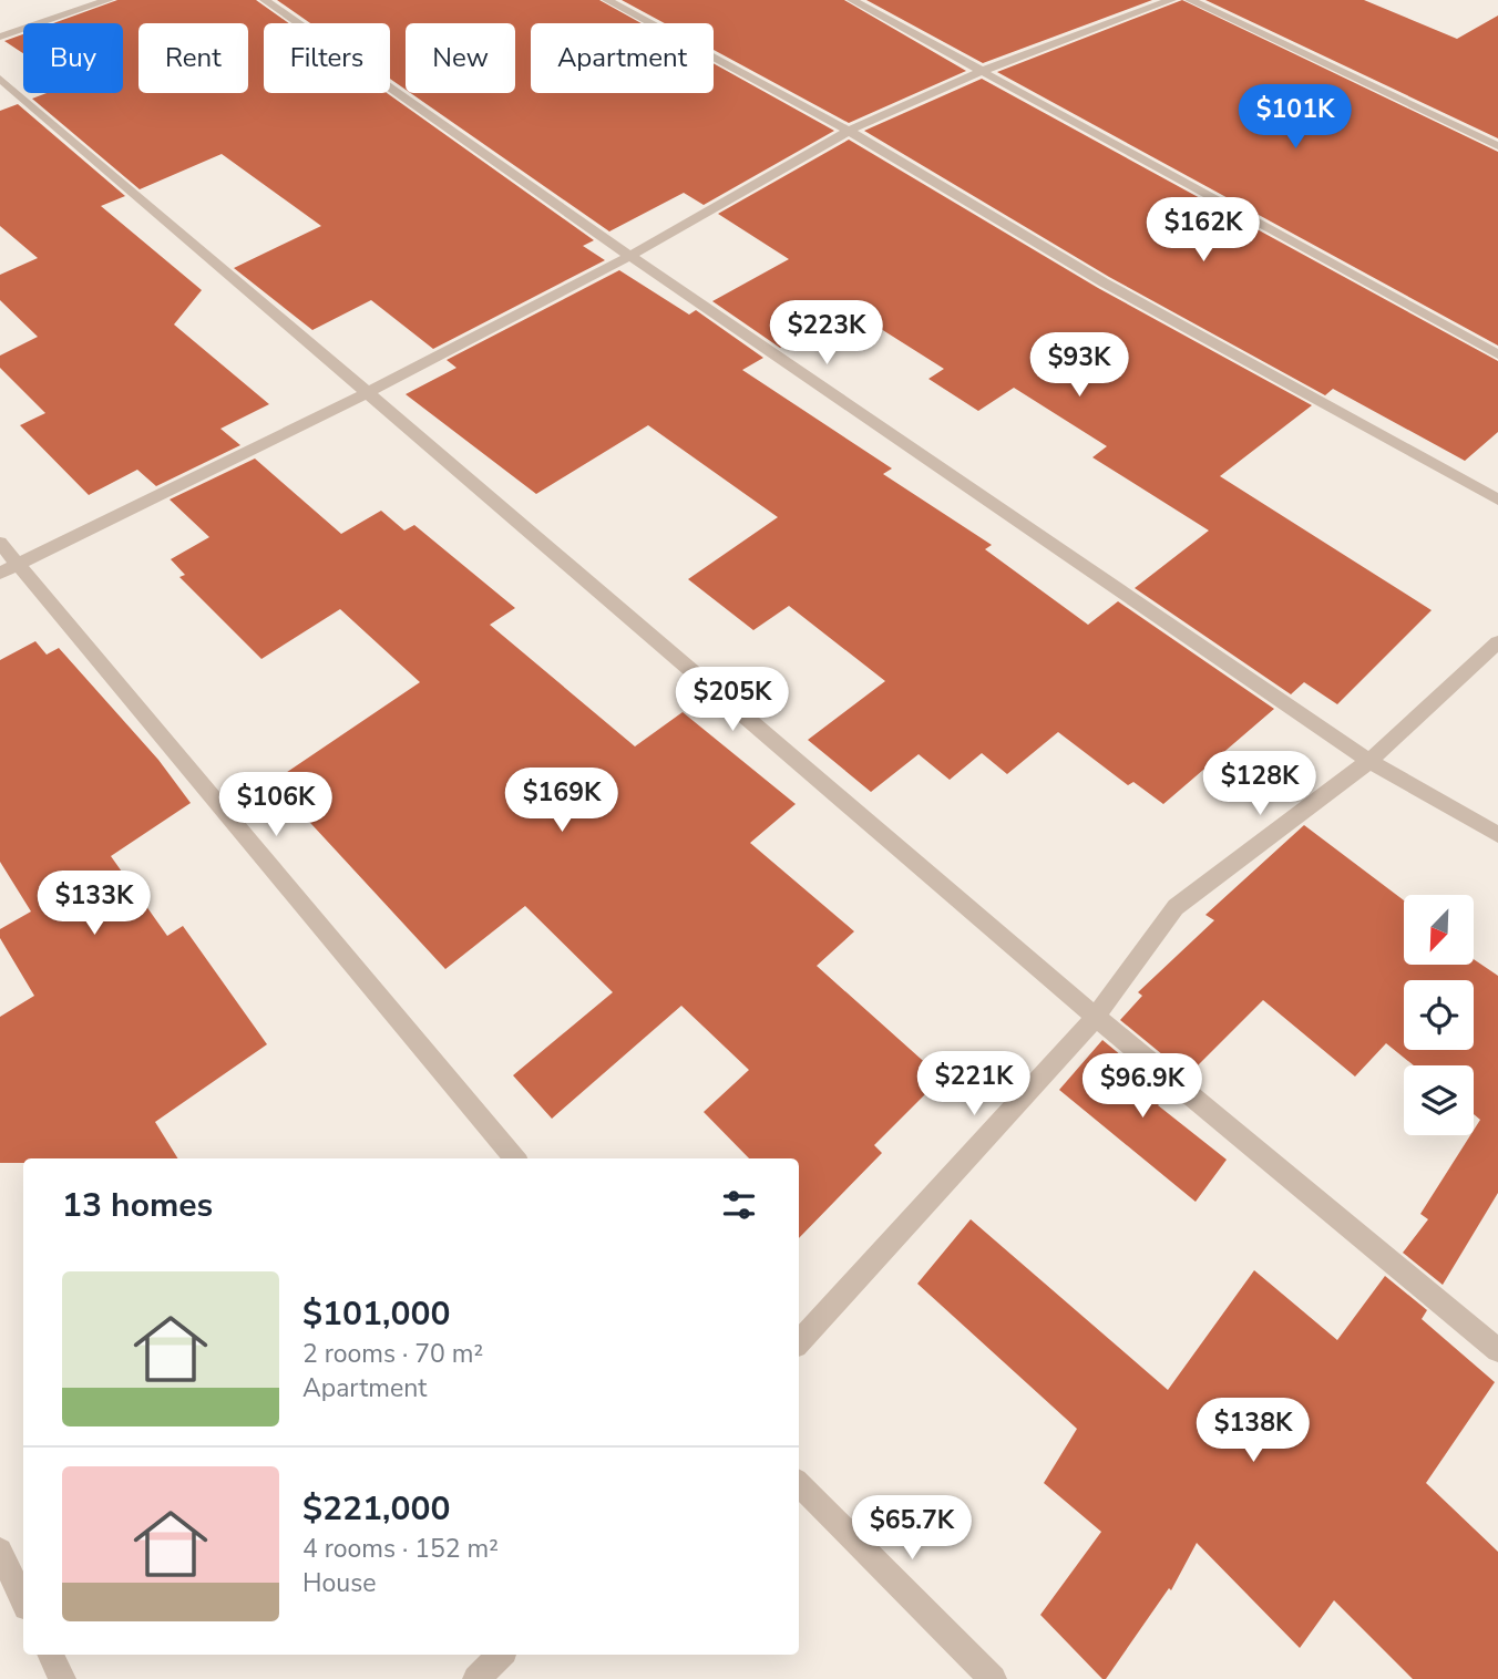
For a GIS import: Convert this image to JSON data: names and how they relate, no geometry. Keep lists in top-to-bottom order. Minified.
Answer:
{"north":"bottom left","page":{"chip":["Buy","Rent","Filters","New","Apartment"],"price":["$101K","$162K","$223K","$93K","$205K","$128K","$169K","$106K","$133K","$221K","$96.9K","$138K","$65.7K"],"heading":"13 homes","list":[{"name":"$101,000","note":"2 rooms · 70 m² · Apartment"},{"name":"$221,000","note":"4 rooms · 152 m² · House"}]}}
